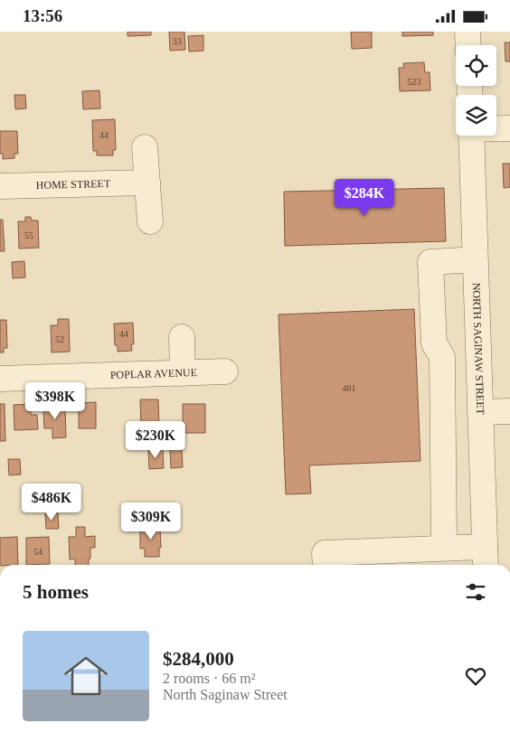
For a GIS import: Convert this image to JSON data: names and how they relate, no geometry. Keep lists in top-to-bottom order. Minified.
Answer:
{"streets":{"street":["HOME STREET","NORTH SAGINAW STREET","POPLAR AVENUE"]},"house_numbers":["33","523","44","55","44","52","481","54"],"page":{"status":"13:56","price":["$284K","$398K","$230K","$486K","$309K"],"heading":"5 homes","list":[{"name":"$284,000","note":"2 rooms · 66 m² · North Saginaw Street"}]}}
